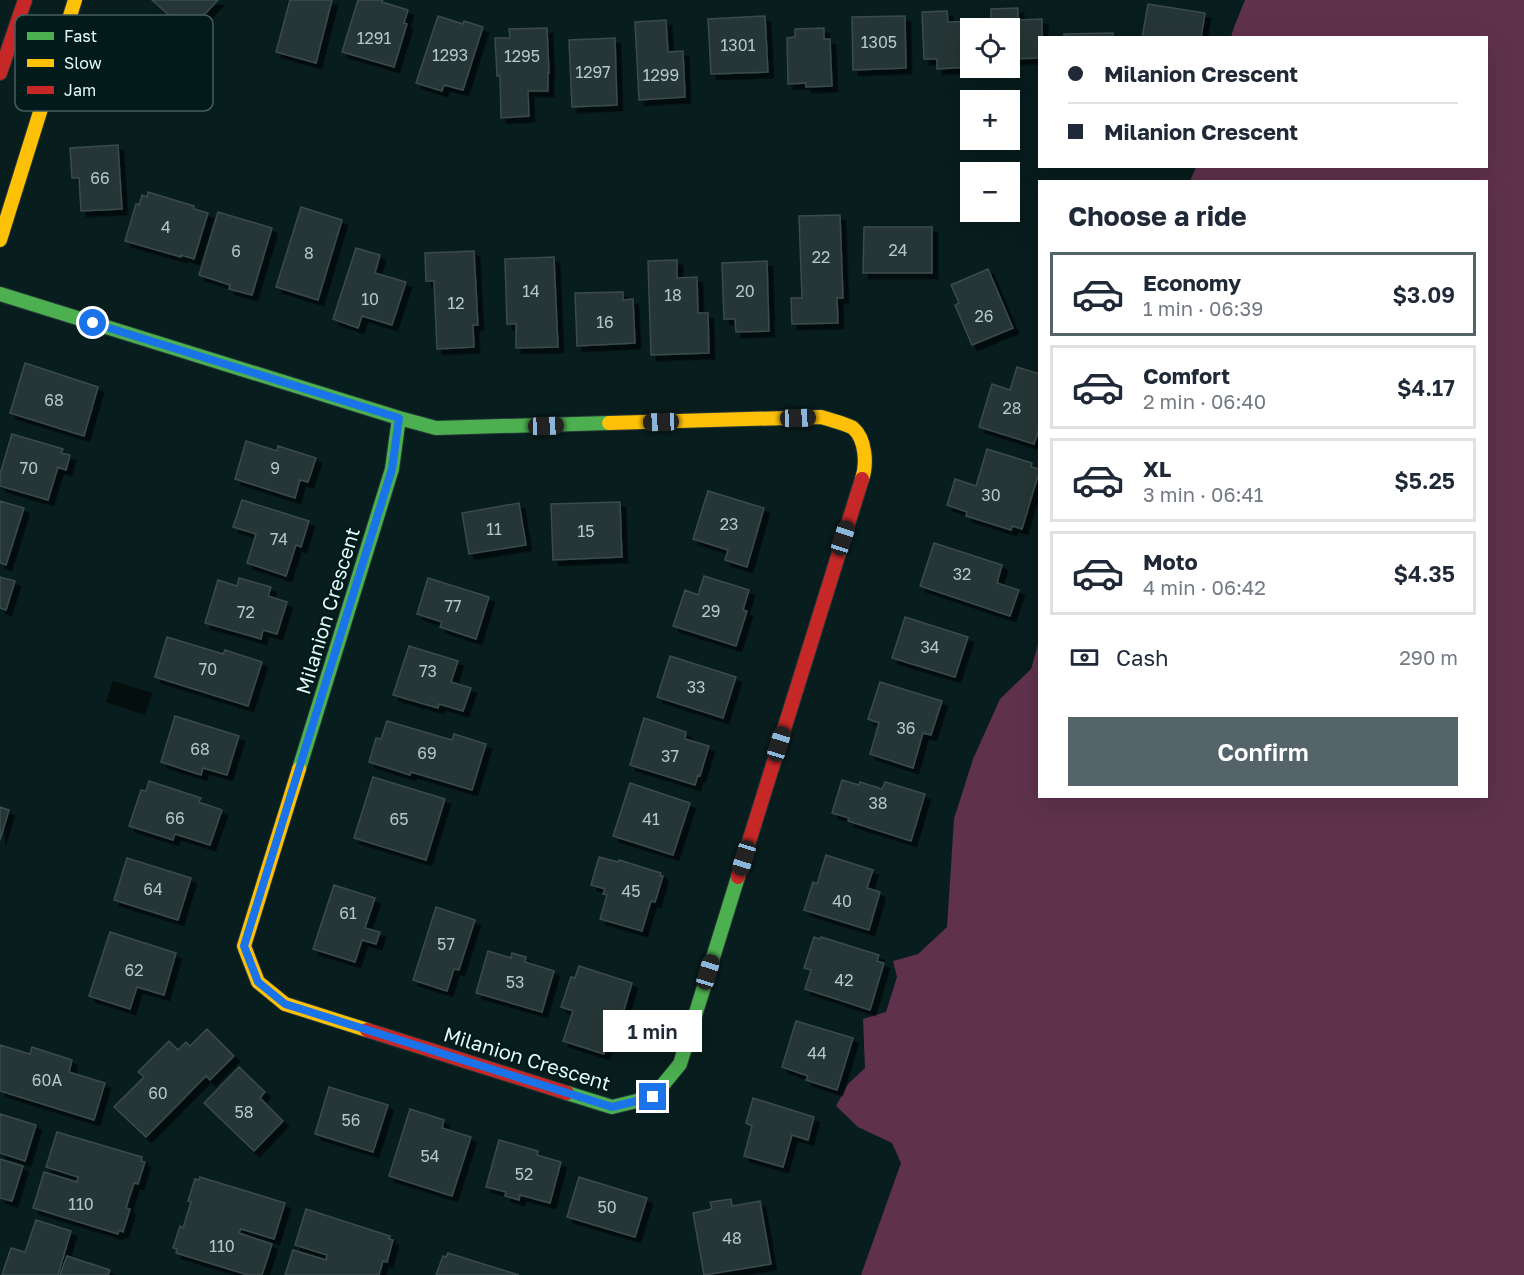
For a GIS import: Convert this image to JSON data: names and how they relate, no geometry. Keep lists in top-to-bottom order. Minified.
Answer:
{"streets":{"street":["Milanion Crescent"]},"house_numbers":["1291","1305","1301","1293","1295","1297","1299","66","4","24","6","8","22","14","20","18","10","12","26","16","68","28","70","9","30","23","11","15","74","32","77","29","72","34","70","73","33","36","68","69","37","38","66","65","41","64","45","40","61","57","62","42","53","44","60A","60","58","56","54","52","110","50","48","110"],"legend":["Fast","Slow","Jam"],"page":{"map_buttons":["+","−"],"banner":["Milanion Crescent","Milanion Crescent"],"heading":"Choose a ride","list":[{"name":"Economy","note":"1 min · 06:39","value":"$3.09"},{"name":"Comfort","note":"2 min · 06:40","value":"$4.17"},{"name":"XL","note":"3 min · 06:41","value":"$5.25"},{"name":"Moto","note":"4 min · 06:42","value":"$4.35"}],"pay":["Cash","290 m"],"buttons":"Confirm","bubble":"1 min"}}
